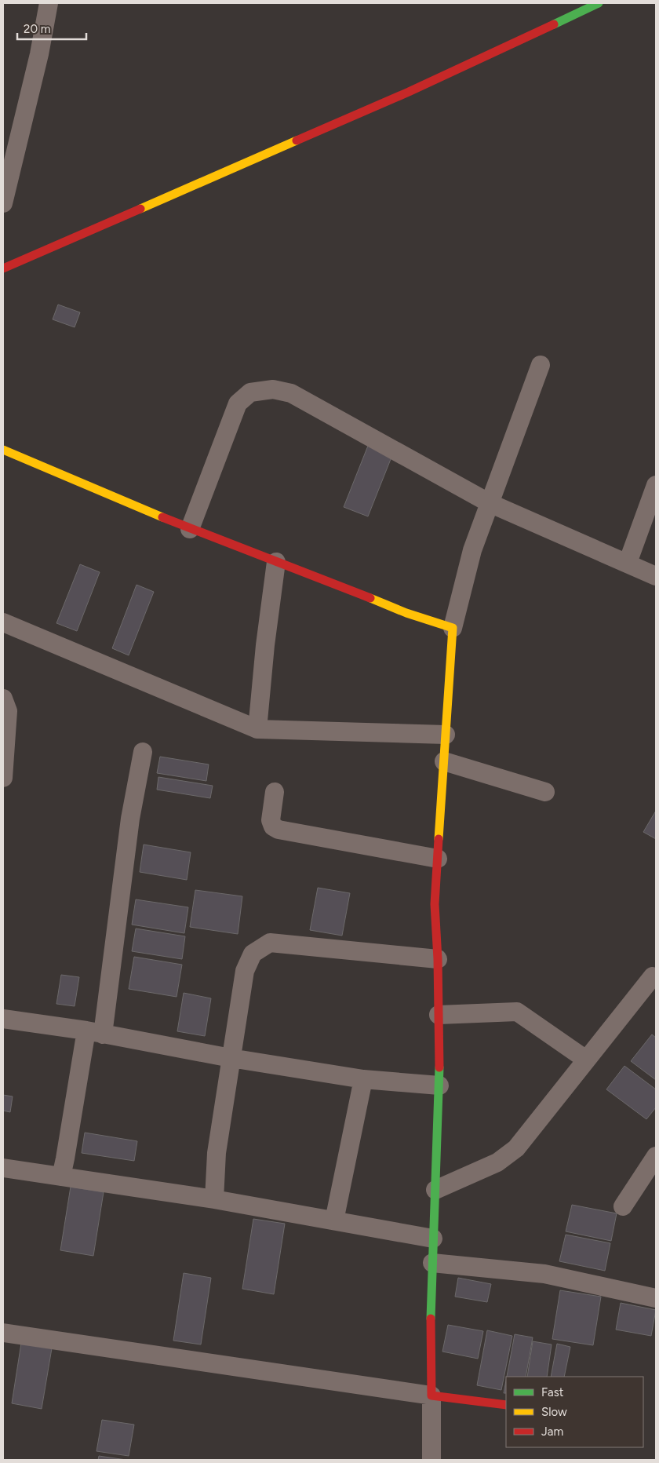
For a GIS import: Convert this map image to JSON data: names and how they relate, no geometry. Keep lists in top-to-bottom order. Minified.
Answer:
{"legend":["Fast","Slow","Jam"],"scale_bar":"20 m"}
